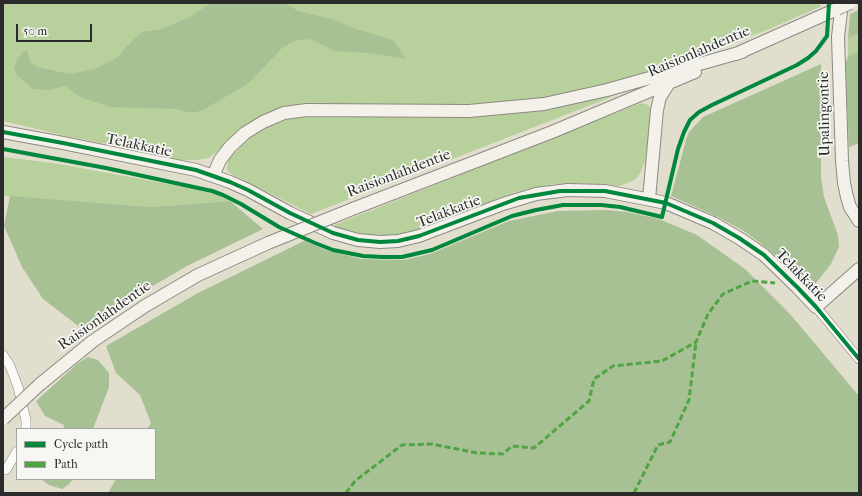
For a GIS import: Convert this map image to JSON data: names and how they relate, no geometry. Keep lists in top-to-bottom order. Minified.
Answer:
{"streets":{"main road":["Raisionlahdentie","Upalingontie","Telakkatie"]},"crossings":[["Raisionlahdentie","Upalingontie"]],"legend":["Cycle path","Path"],"scale_bar":"50 m"}
